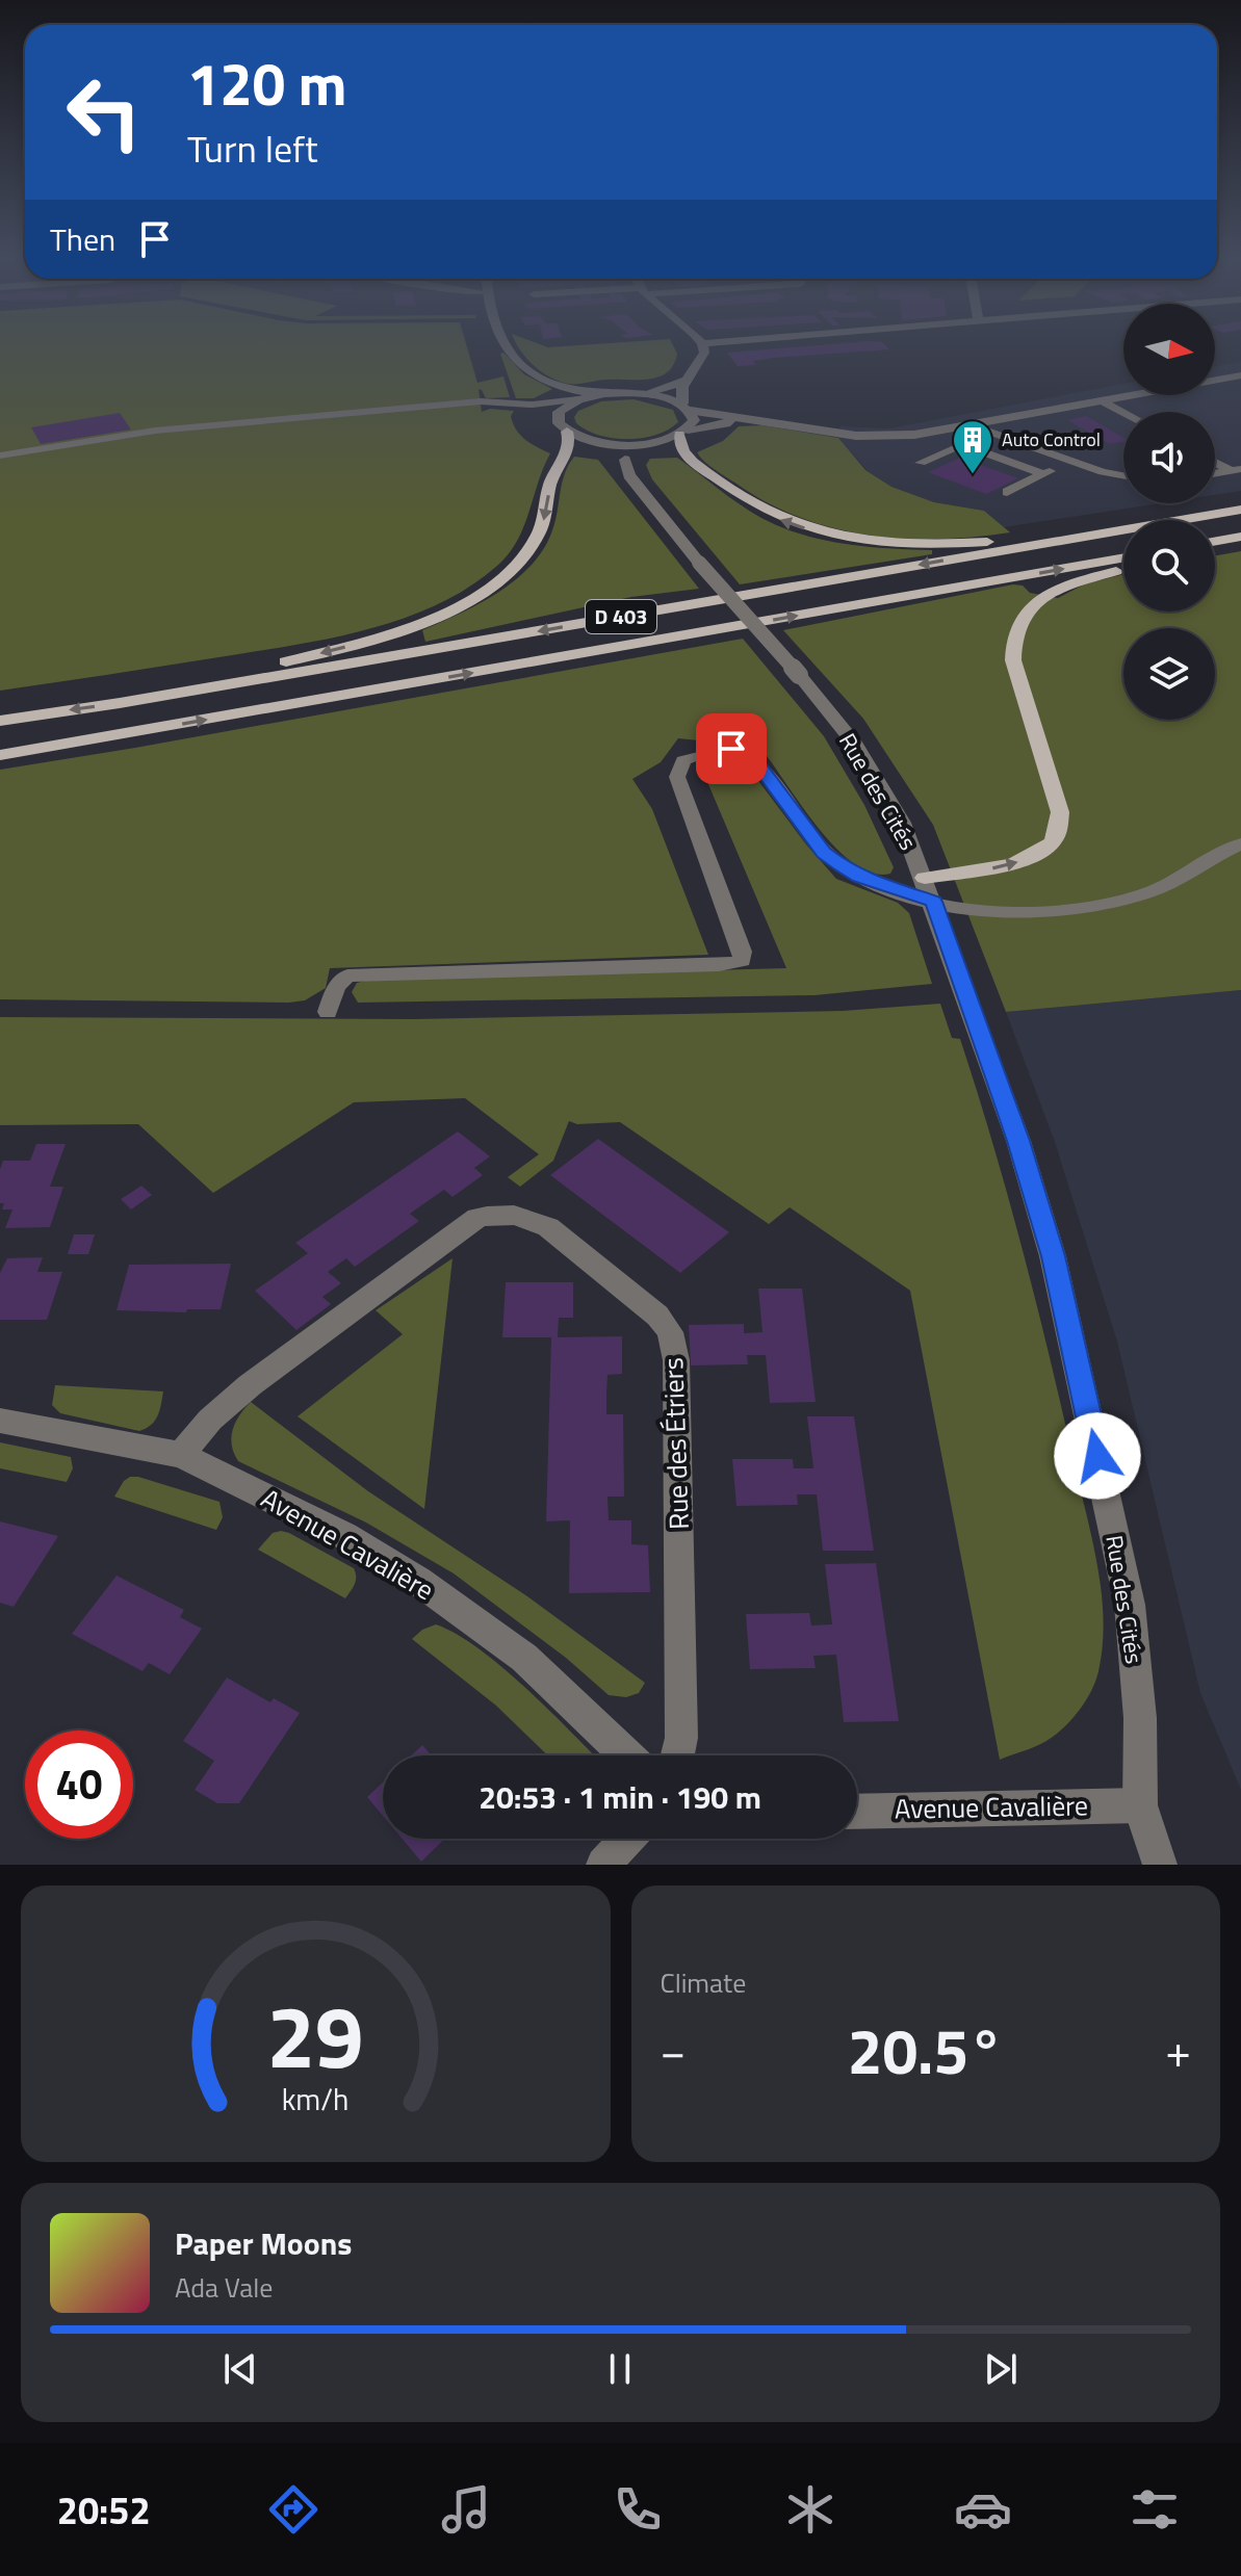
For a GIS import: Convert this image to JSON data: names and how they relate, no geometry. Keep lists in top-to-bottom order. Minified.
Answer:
{"streets":{"main road":["D 403"],"street":["Rue des Cités","Rue des Étriers","Avenue Cavalière"]},"crossings":[["Rue des Cités","Avenue Cavalière"],["Rue des Étriers","Avenue Cavalière"]],"places":{"building":["Auto Control"]},"north":"right","page":{"turn":["120 m","Turn left"],"then":"Then","limit":"40","trip":"20:53 · 1 min · 190 m","tile":"Climate","heat":["−","20.5°","+"],"song":["Paper Moons","Ada Vale"],"tabs":"20:52","gauge":["29","km/h"]}}
